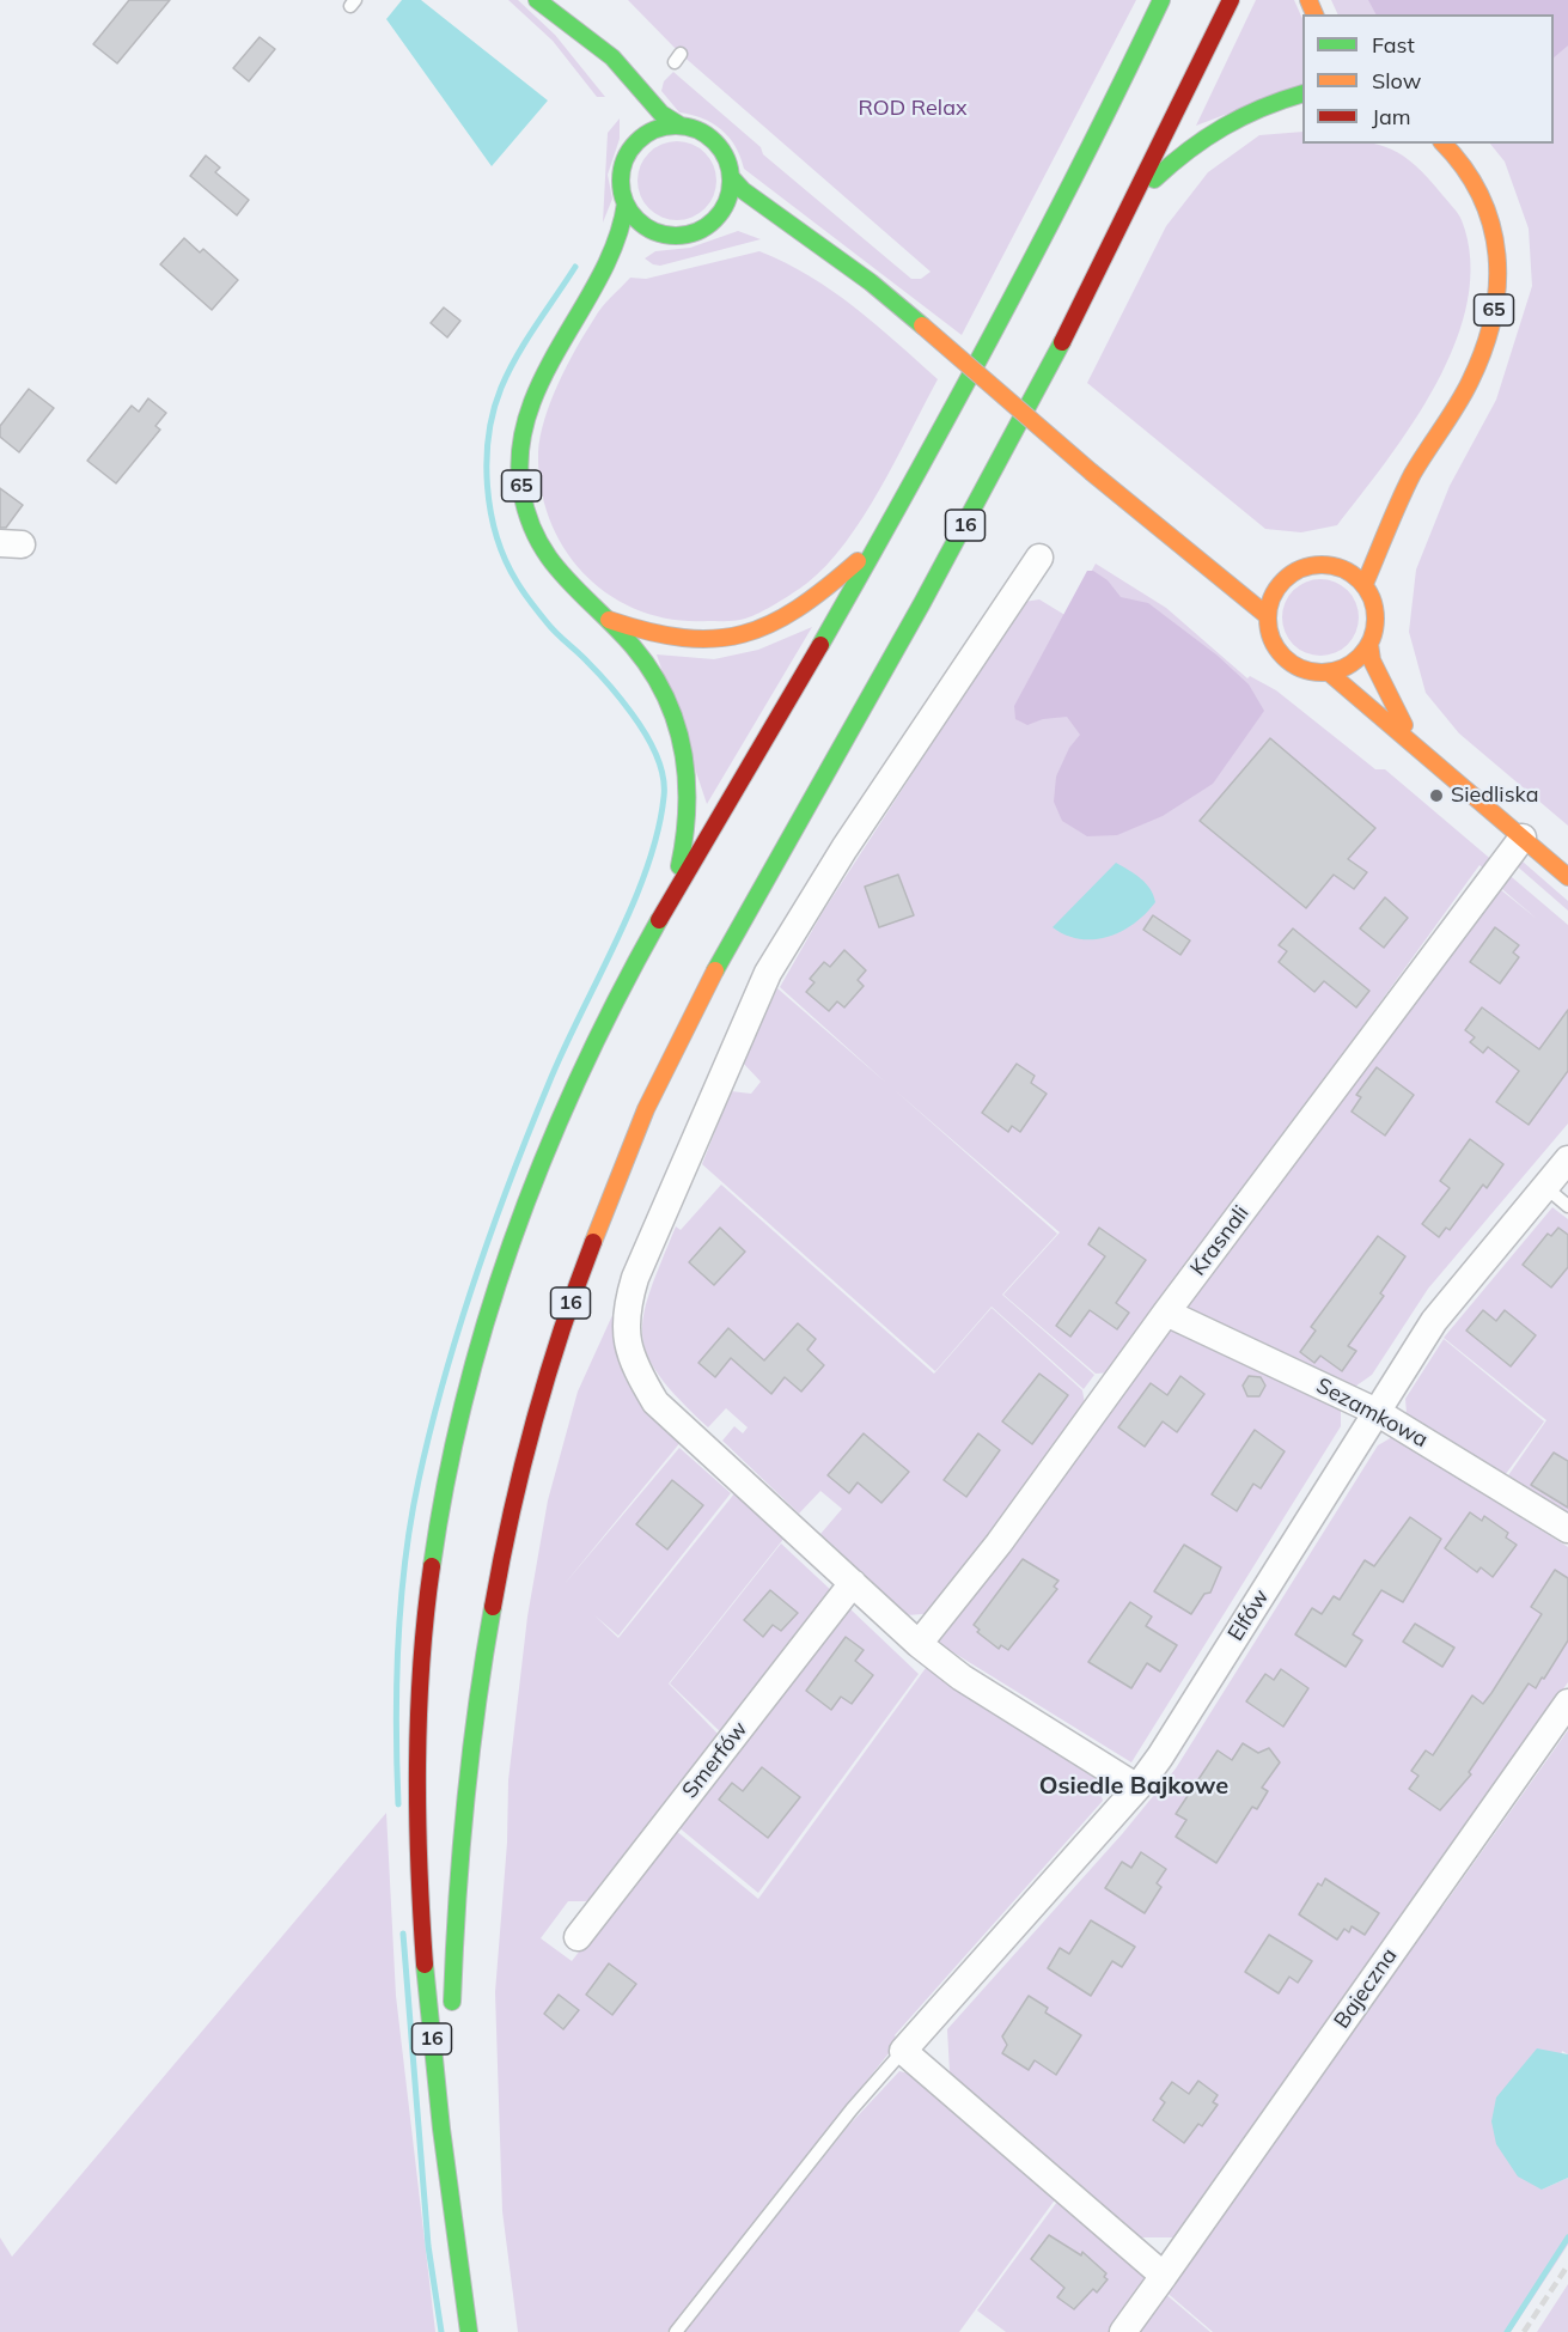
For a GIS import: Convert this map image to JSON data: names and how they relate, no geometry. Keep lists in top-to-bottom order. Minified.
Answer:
{"streets":{"main road":["65","16"],"street":["Krasnali","Sezamkowa","Elfów","Smerfów","Bajeczna"]},"crossings":[["65","16"],["Krasnali","Sezamkowa"],["Sezamkowa","Elfów"]],"districts":["Osiedle Bajkowe"],"parks":["ROD Relax"],"places":["Siedliska"],"legend":["Fast","Slow","Jam"]}
